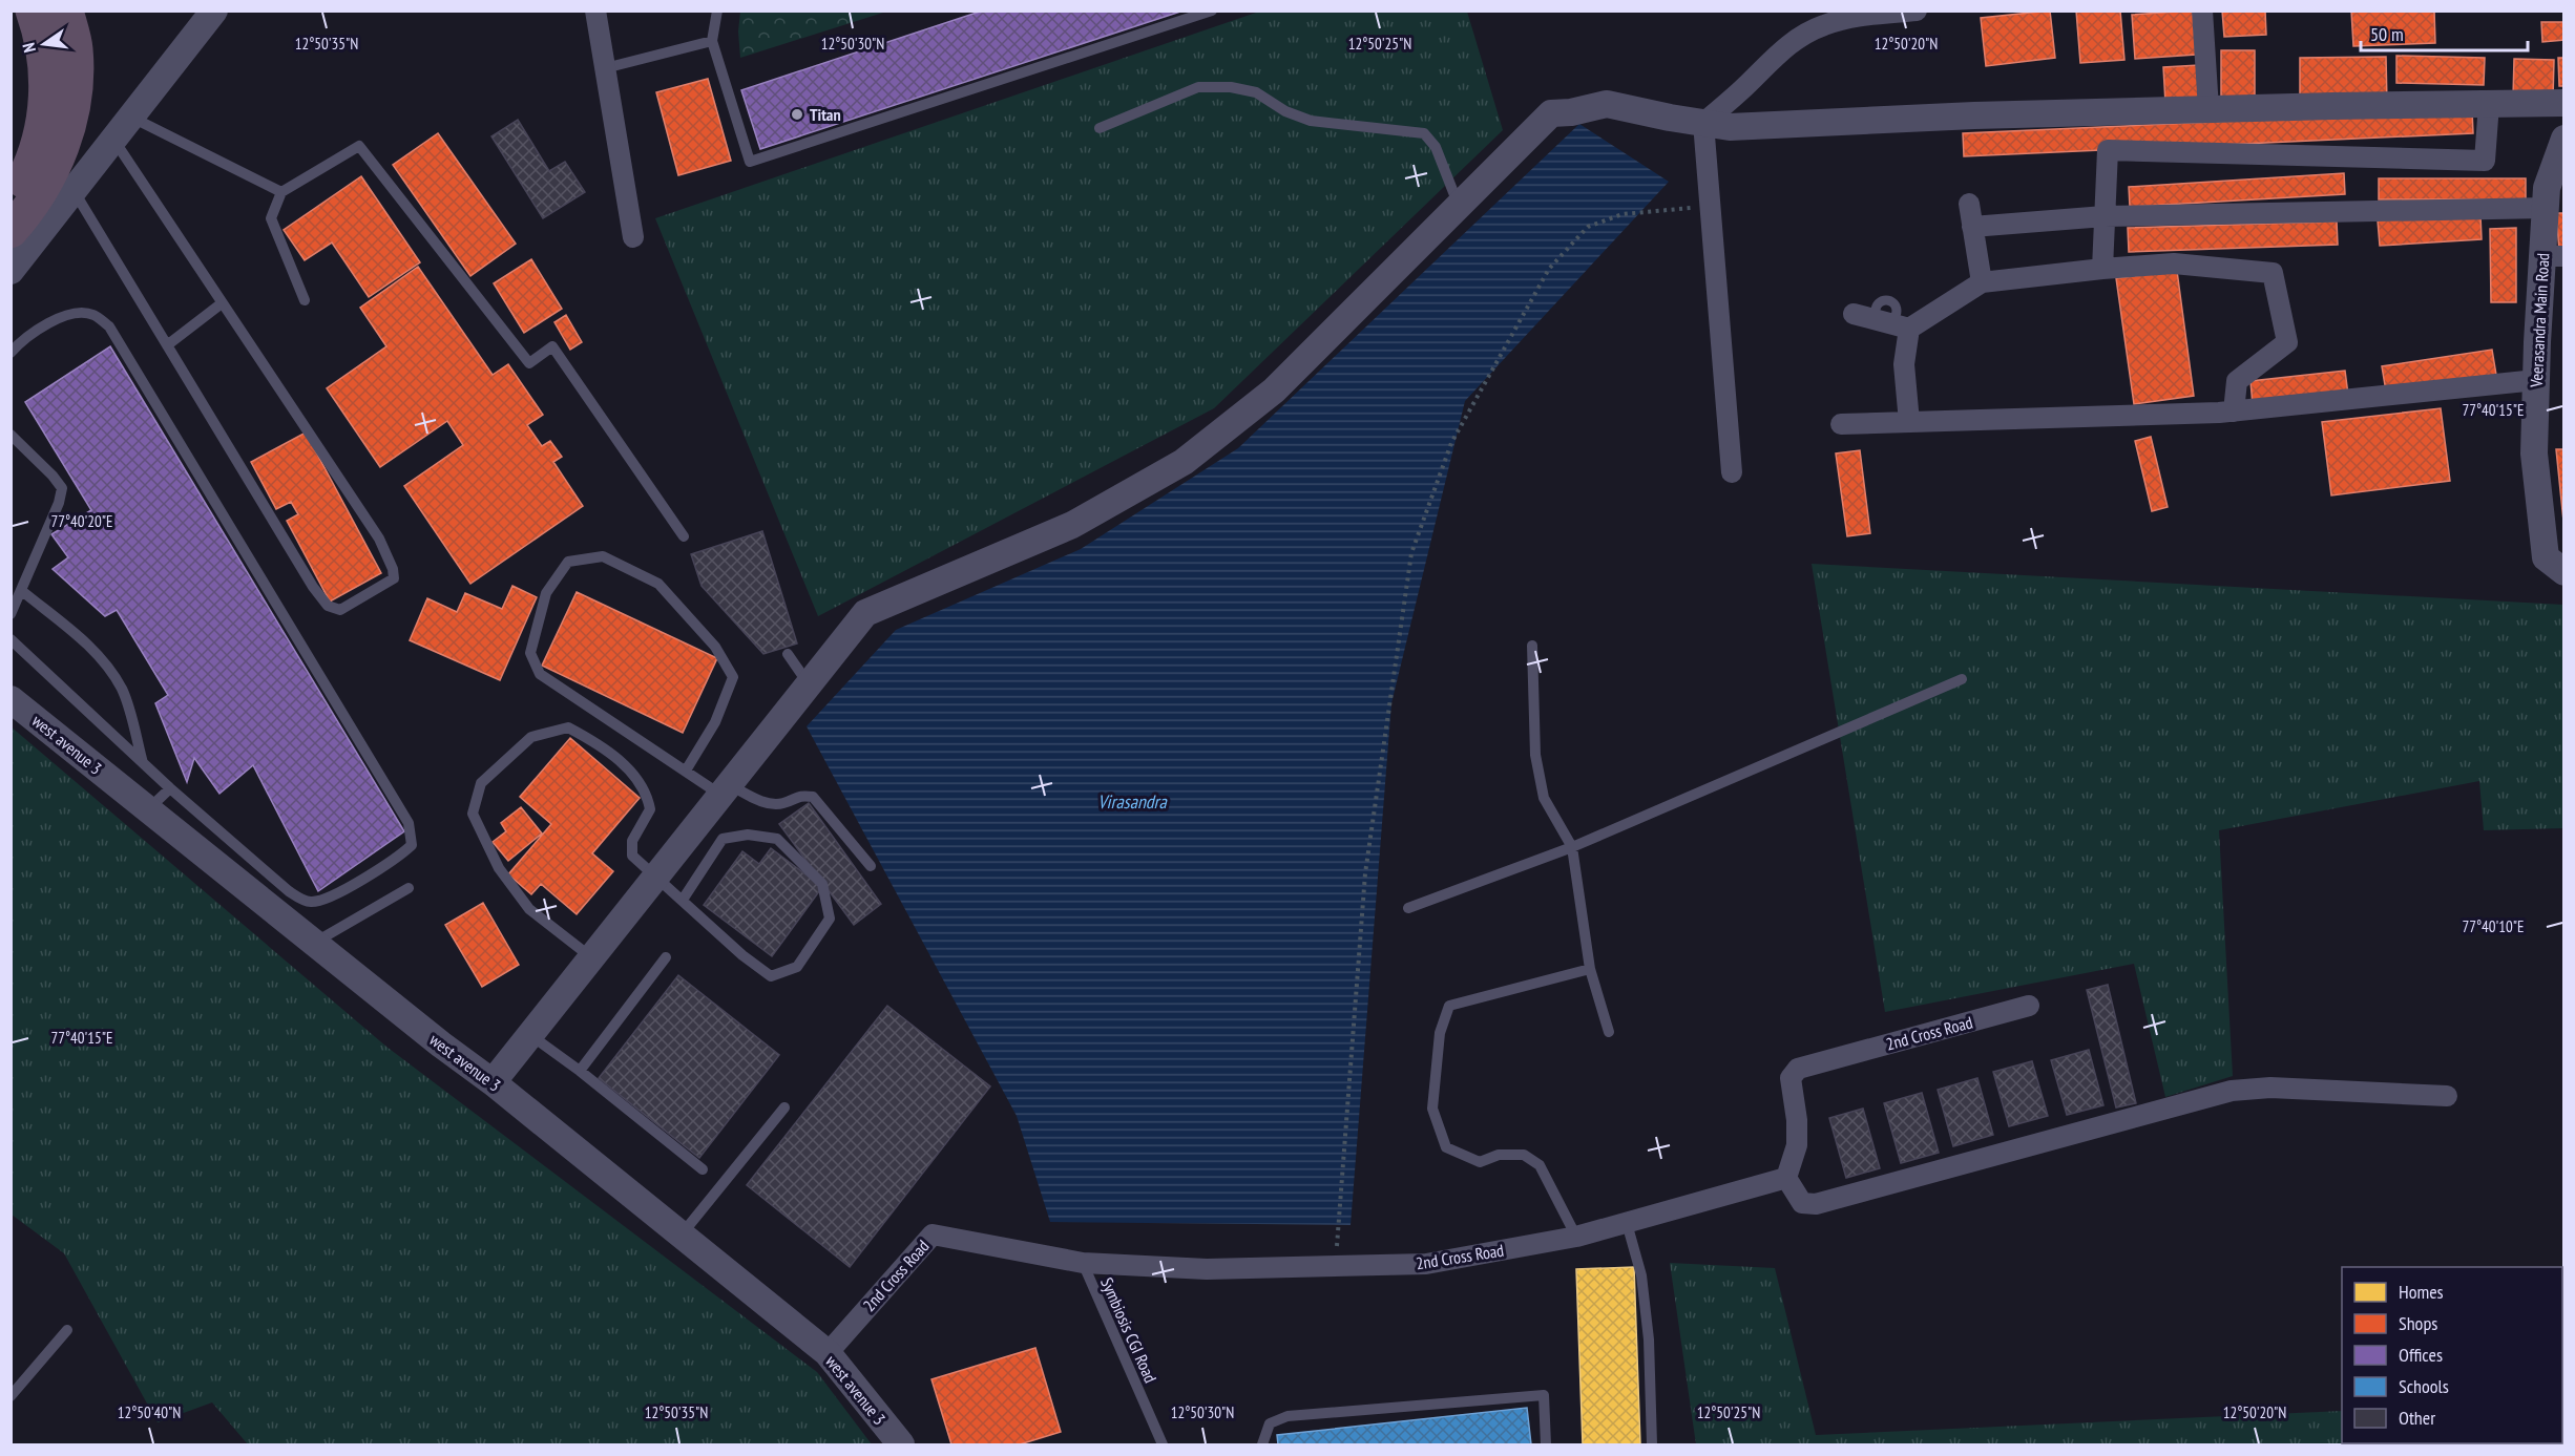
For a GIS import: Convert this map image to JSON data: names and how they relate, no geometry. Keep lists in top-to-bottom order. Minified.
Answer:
{"streets":{"street":["Veerasandra Main Road","west avenue 3","2nd Cross Road"],"lane":["Symbiosis CGI Road"]},"crossings":[["west avenue 3","2nd Cross Road"],["2nd Cross Road","Symbiosis CGI Road"]],"water":["Virasandra"],"places":["Titan"],"legend":["Homes","Shops","Offices","Schools","Other"],"scale_bar":"50 m","north":"left","coordinates":["12°50'35\"N","12°50'30\"N","12°50'25\"N","12°50'20\"N","77°40'15\"E","77°40'20\"E","77°40'10\"E","12°50'40\"N"]}
